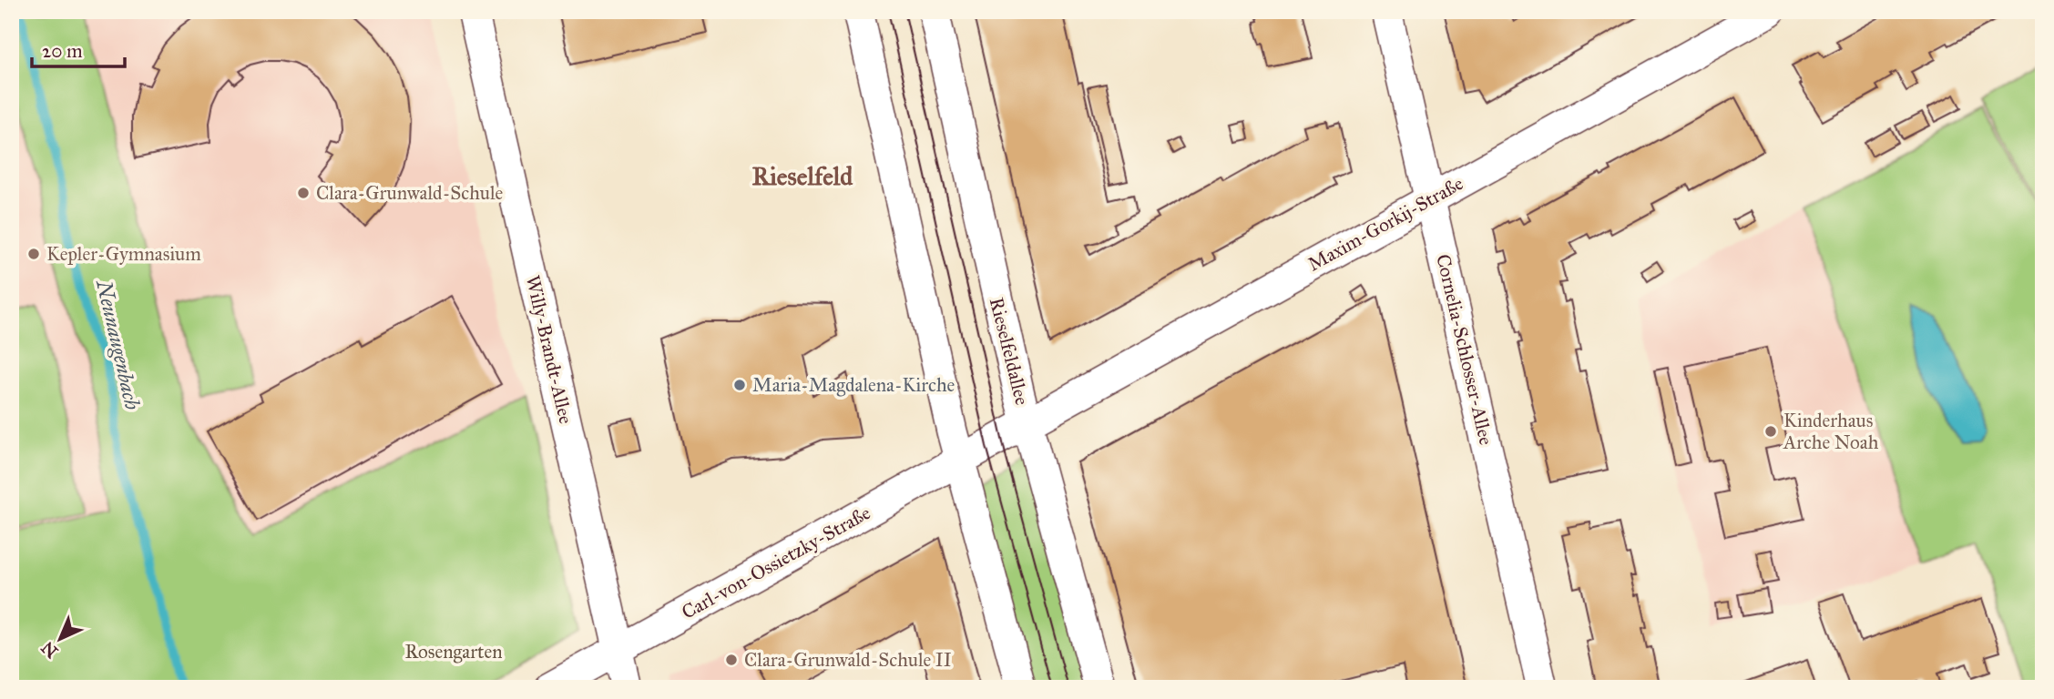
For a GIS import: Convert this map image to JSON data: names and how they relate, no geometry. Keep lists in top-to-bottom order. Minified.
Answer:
{"streets":{"street":["Maxim-Gorkij-Straße","Willy-Brandt-Allee","Cornelia-Schlosser-Allee","Rieselfeldallee","Carl-von-Ossietzky-Straße"]},"crossings":[["Maxim-Gorkij-Straße","Cornelia-Schlosser-Allee"],["Maxim-Gorkij-Straße","Rieselfeldallee"],["Maxim-Gorkij-Straße","Carl-von-Ossietzky-Straße"],["Willy-Brandt-Allee","Carl-von-Ossietzky-Straße"],["Rieselfeldallee","Carl-von-Ossietzky-Straße"]],"districts":["Rieselfeld"],"water":["Neunaugenbach"],"parks":["Rosengarten"],"places":["Clara-Grunwald-Schule","Kepler-Gymnasium","Maria-Magdalena-Kirche","Kinderhaus Arche Noah","Clara-Grunwald-Schule II"],"scale_bar":"20 m","north":"bottom left"}
